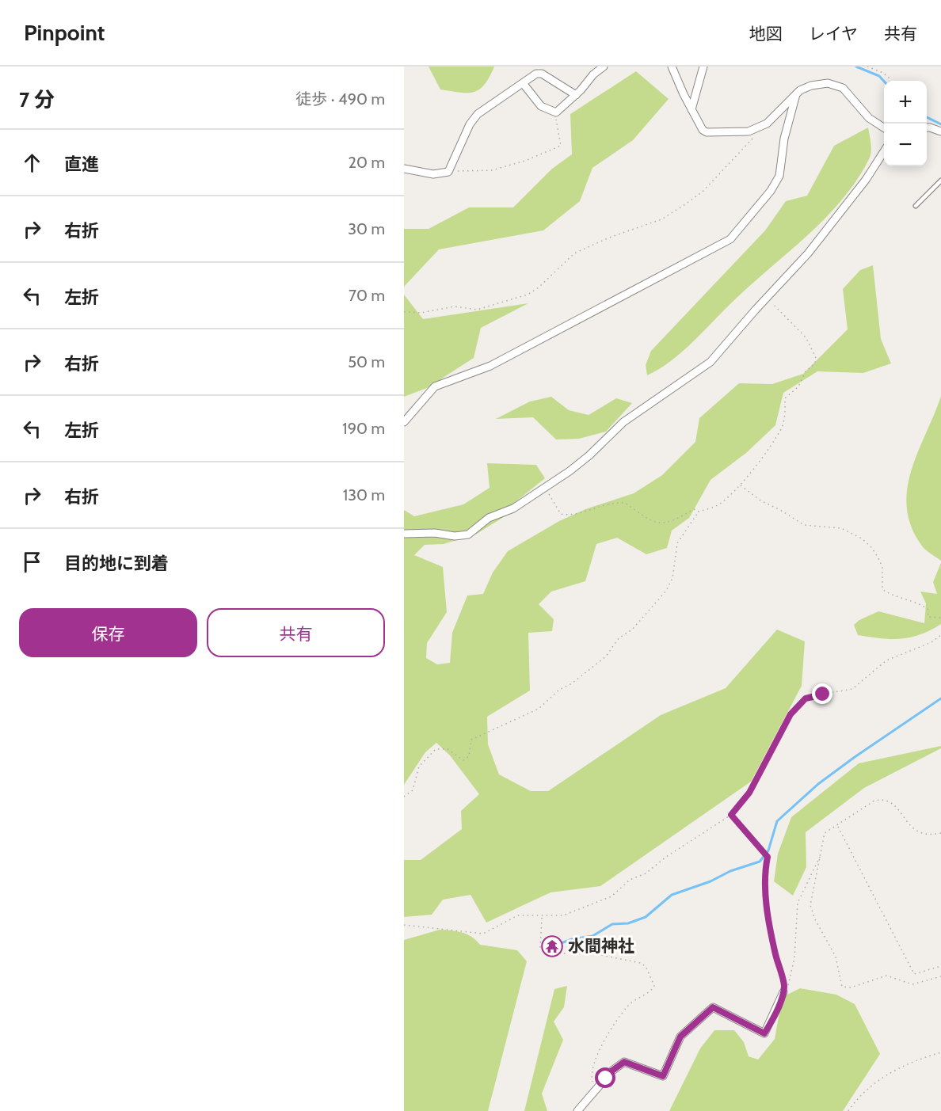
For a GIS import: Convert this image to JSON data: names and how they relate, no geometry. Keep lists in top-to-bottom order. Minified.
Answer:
{"places":{"temple":["水間神社"]},"page":{"header":"Pinpoint","nav":["地図","レイヤ","共有"],"heading":["7 分","徒歩 · 490 m"],"map_buttons":["+","−"],"list":[["直進","20 m"],["右折","30 m"],["左折","70 m"],["右折","50 m"],["左折","190 m"],["右折","130 m"],"目的地に到着"],"buttons":["保存","共有"]}}
